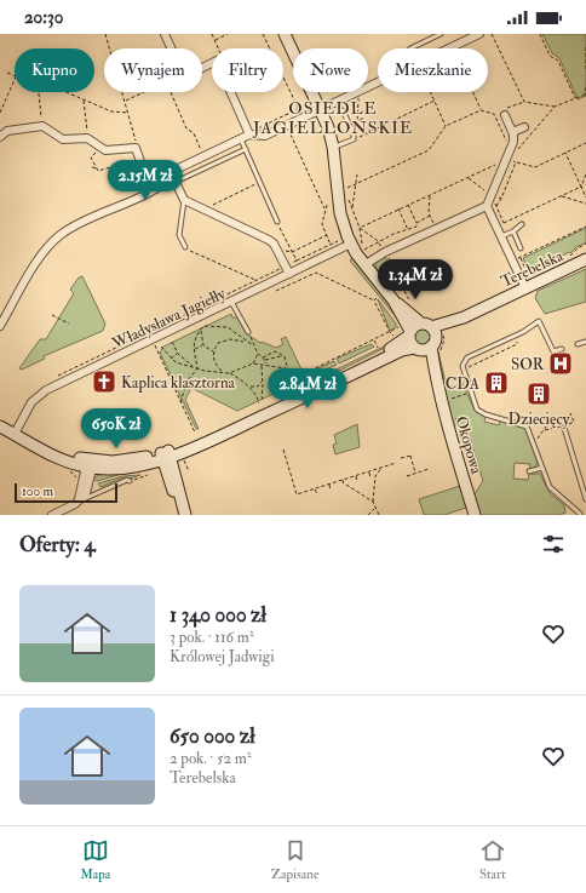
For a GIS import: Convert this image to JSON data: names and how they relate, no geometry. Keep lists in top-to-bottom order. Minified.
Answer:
{"streets":{"street":["Terebelska","Władysława Jagiełły","Okopowa"]},"crossings":[["Terebelska","Władysława Jagiełły"],["Terebelska","Okopowa"]],"districts":["OSIEDLE JAGIELLOŃSKIE"],"places":{"hospital":["SOR"],"church":["Kaplica klasztorna"],"building":["CDA","Dziecięcy"]},"scale_bar":"100 m","page":{"status":"20:30","chip":["Kupno","Wynajem","Filtry","Nowe","Mieszkanie"],"price":["2.15M zł","1.34M zł","2.84M zł","650K zł"],"scale":"100 m","heading":"Oferty: 4","list":[{"name":"1 340 000 zł","note":"3 pok. · 116 m² · Królowej Jadwigi"},{"name":"650 000 zł","note":"2 pok. · 52 m² · Terebelska"}],"tabs":["Mapa","Zapisane","Start"]}}
